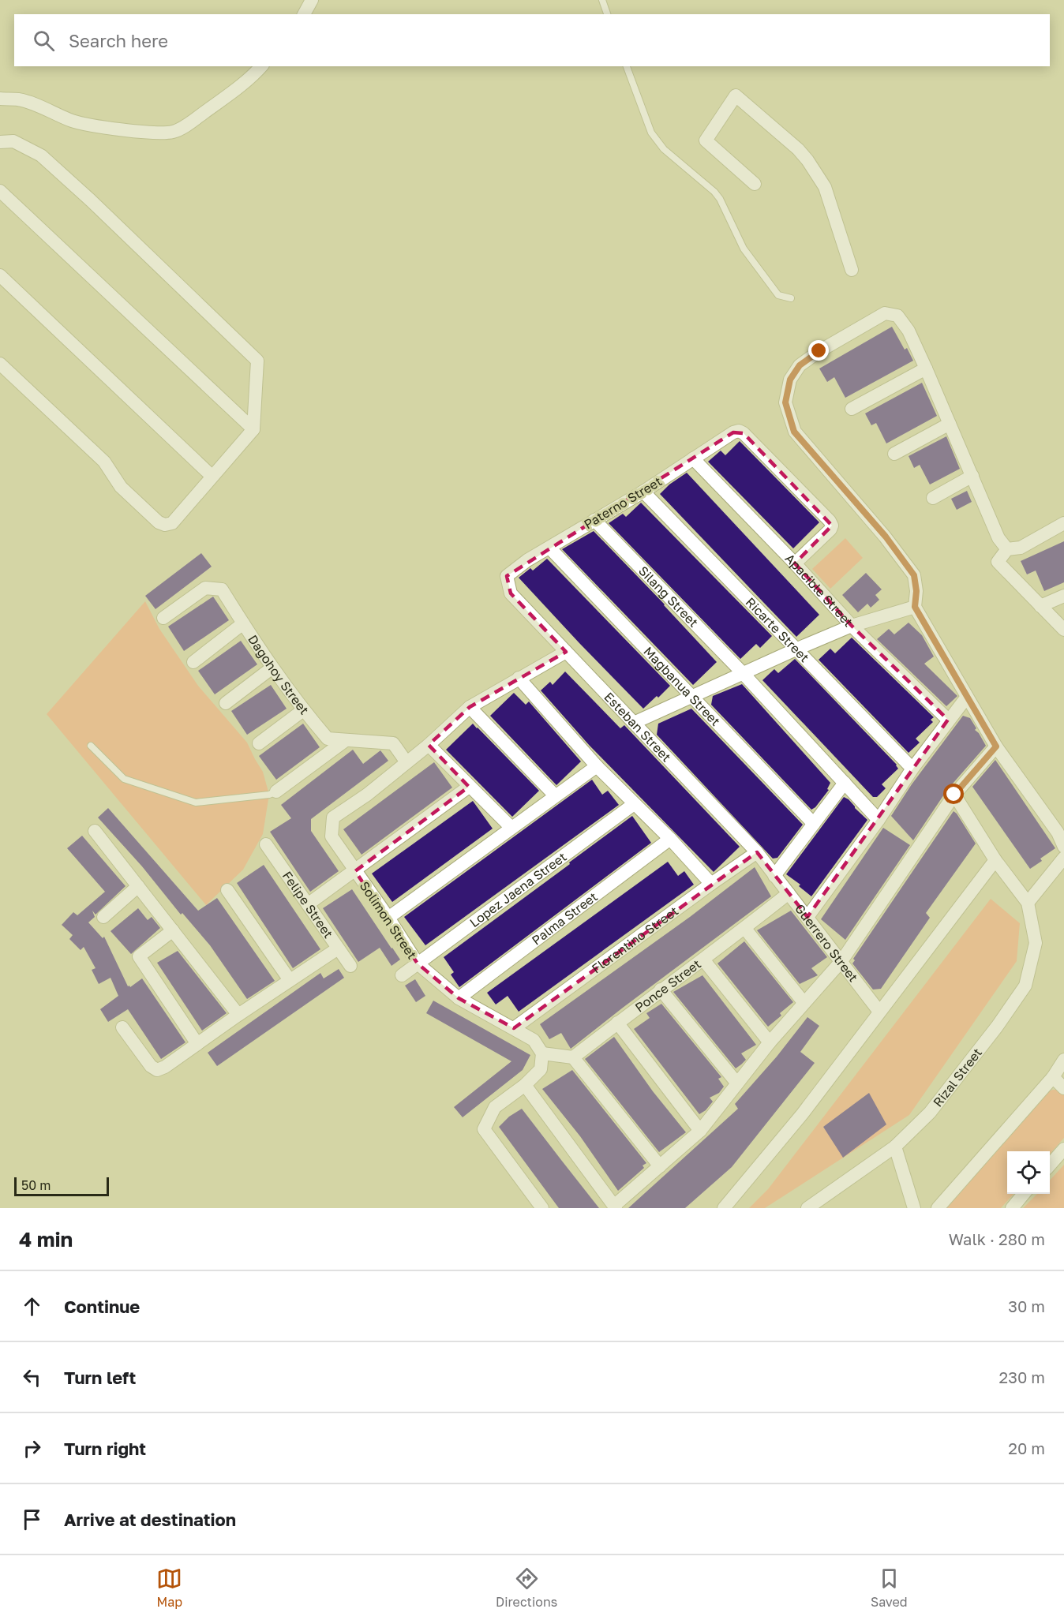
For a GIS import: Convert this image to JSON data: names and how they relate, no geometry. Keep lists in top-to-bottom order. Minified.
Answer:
{"streets":{"street":["Paterno Street","Apacible Street","Silang Street","Ricarte Street","Dagohoy Street","Magbanua Street","Esteban Street","Lopez Jaena Street","Felipe Street","Palma Street","Solimon Street","Florentino Street","Guerrero Street","Ponce Street","Rizal Street"]},"crossings":[["Paterno Street","Apacible Street"],["Paterno Street","Silang Street"],["Paterno Street","Ricarte Street"],["Paterno Street","Magbanua Street"],["Paterno Street","Esteban Street"],["Dagohoy Street","Solimon Street"],["Esteban Street","Solimon Street"],["Esteban Street","Florentino Street"],["Esteban Street","Guerrero Street"],["Lopez Jaena Street","Solimon Street"],["Palma Street","Solimon Street"],["Solimon Street","Florentino Street"],["Guerrero Street","Ponce Street"]],"scale_bar":"50 m","page":{"search":"Search here","scale":"50 m","heading":["4 min","Walk · 280 m"],"list":[["Continue","30 m"],["Turn left","230 m"],["Turn right","20 m"],"Arrive at destination"],"nav":["Map","Directions","Saved"]}}
